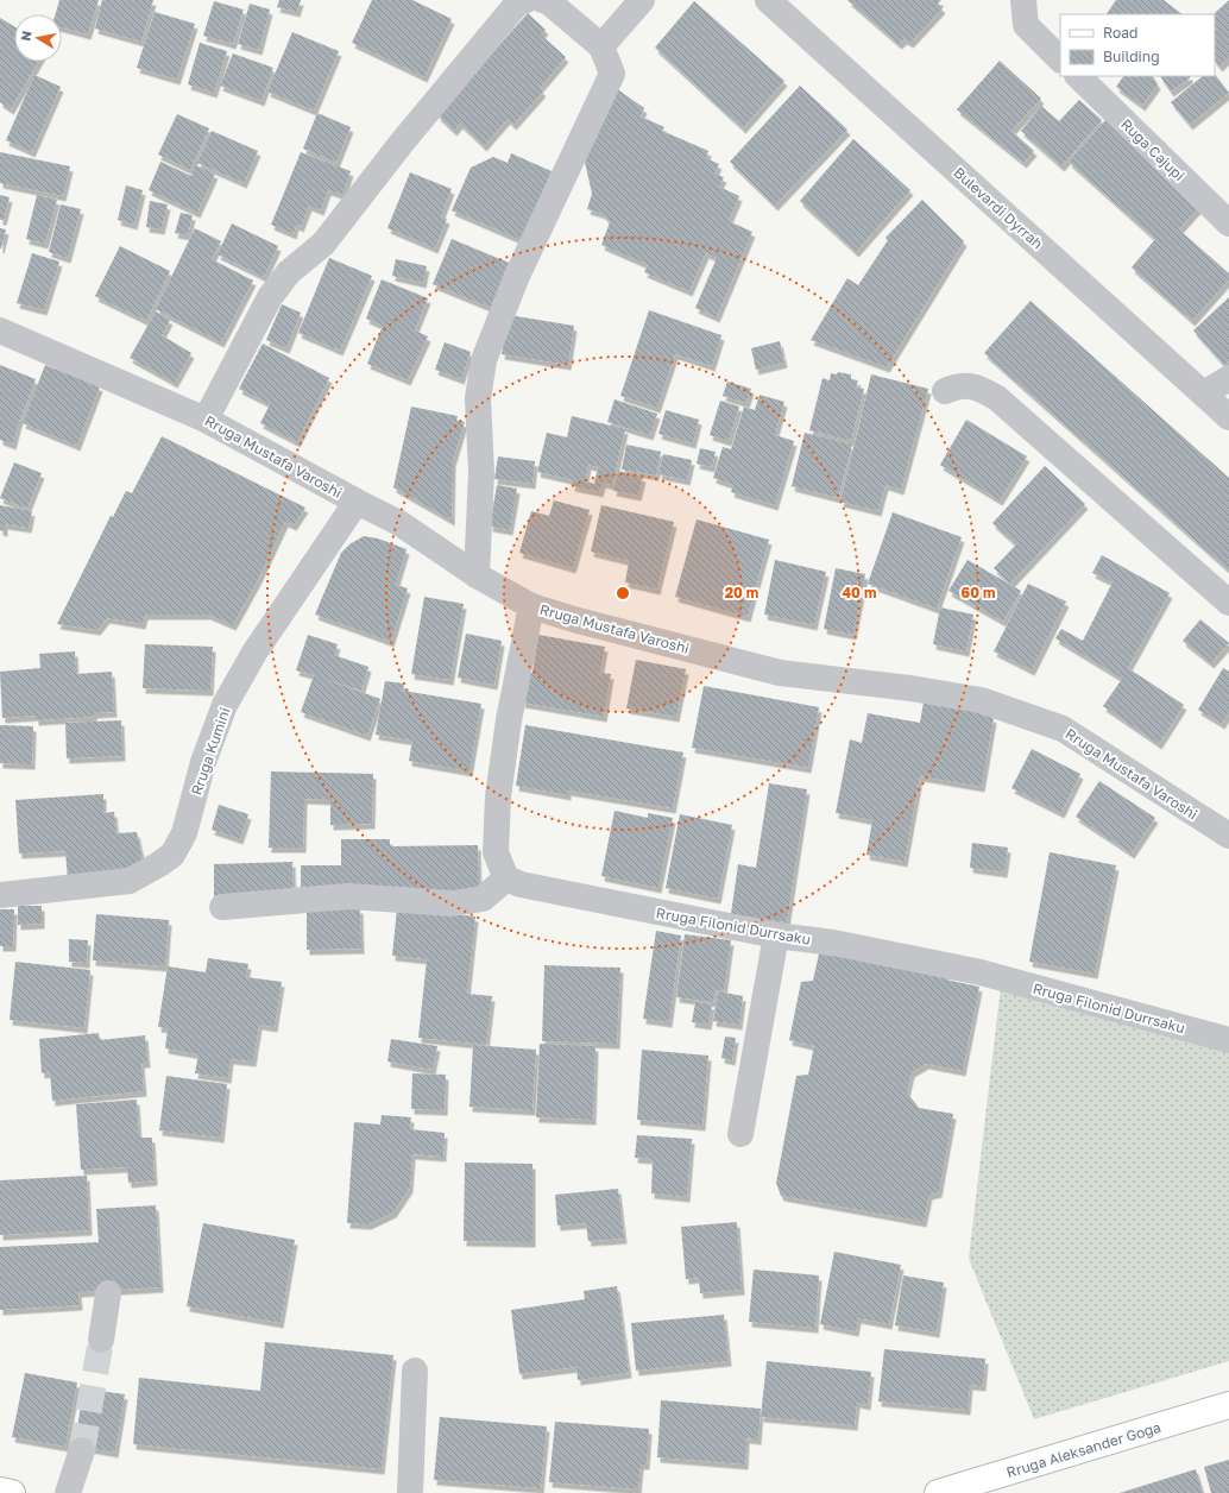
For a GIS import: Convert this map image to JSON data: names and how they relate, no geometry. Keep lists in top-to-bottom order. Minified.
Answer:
{"streets":{"main road":["Rruga Aleksander Goga"],"street":["Ruga Cajupi","Bulevardi Dyrrah","Rruga Mustafa Varoshi","Rruga Kumini","Rruga Filonid Durrsaku"]},"crossings":[["Rruga Mustafa Varoshi","Rruga Kumini"]],"legend":["Road","Building"],"north":"left","rings":["20 m","40 m","60 m"]}
